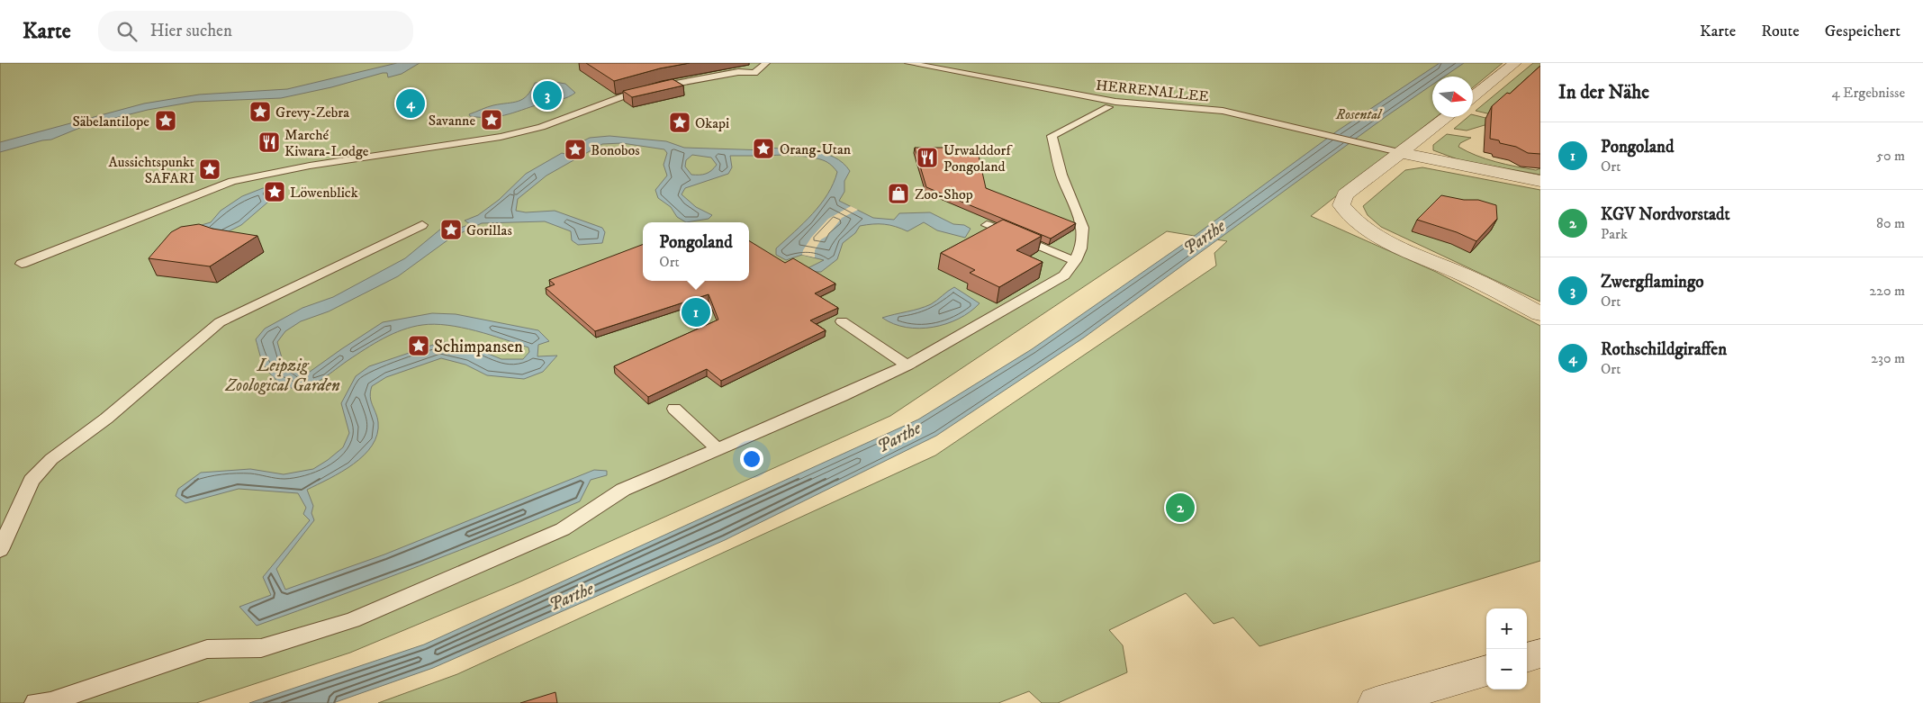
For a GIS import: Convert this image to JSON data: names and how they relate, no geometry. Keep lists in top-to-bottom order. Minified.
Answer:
{"streets":{"lane":["HERRENALLEE"]},"water":["Parthe"],"parks":["Rosental","Leipzig Zoological Garden"],"places":{"place":["Grevy-Zebra","Savanne","Säbelantilope","Okapi","Orang-Utan","Bonobos","Aussichtspunkt SAFARI","Löwenblick","Gorillas","Schimpansen"],"restaurant":["Marché Kiwara-Lodge","Urwalddorf Pongoland"],"shop":["Zoo-Shop"]},"north":"right","page":{"header":"Karte","search":"Hier suchen","nav":["Karte","Route","Gespeichert"],"heading":["In der Nähe","4 Ergebnisse"],"pins":["3","4","1","2"],"list":[{"mark":"1","name":"Pongoland","note":"Ort","value":"50 m"},{"mark":"2","name":"KGV Nordvorstadt","note":"Park","value":"80 m"},{"mark":"3","name":"Zwergflamingo","note":"Ort","value":"220 m"},{"mark":"4","name":"Rothschildgiraffen","note":"Ort","value":"230 m"}],"popup":["Pongoland","Ort"],"map_buttons":["+","−"]}}
